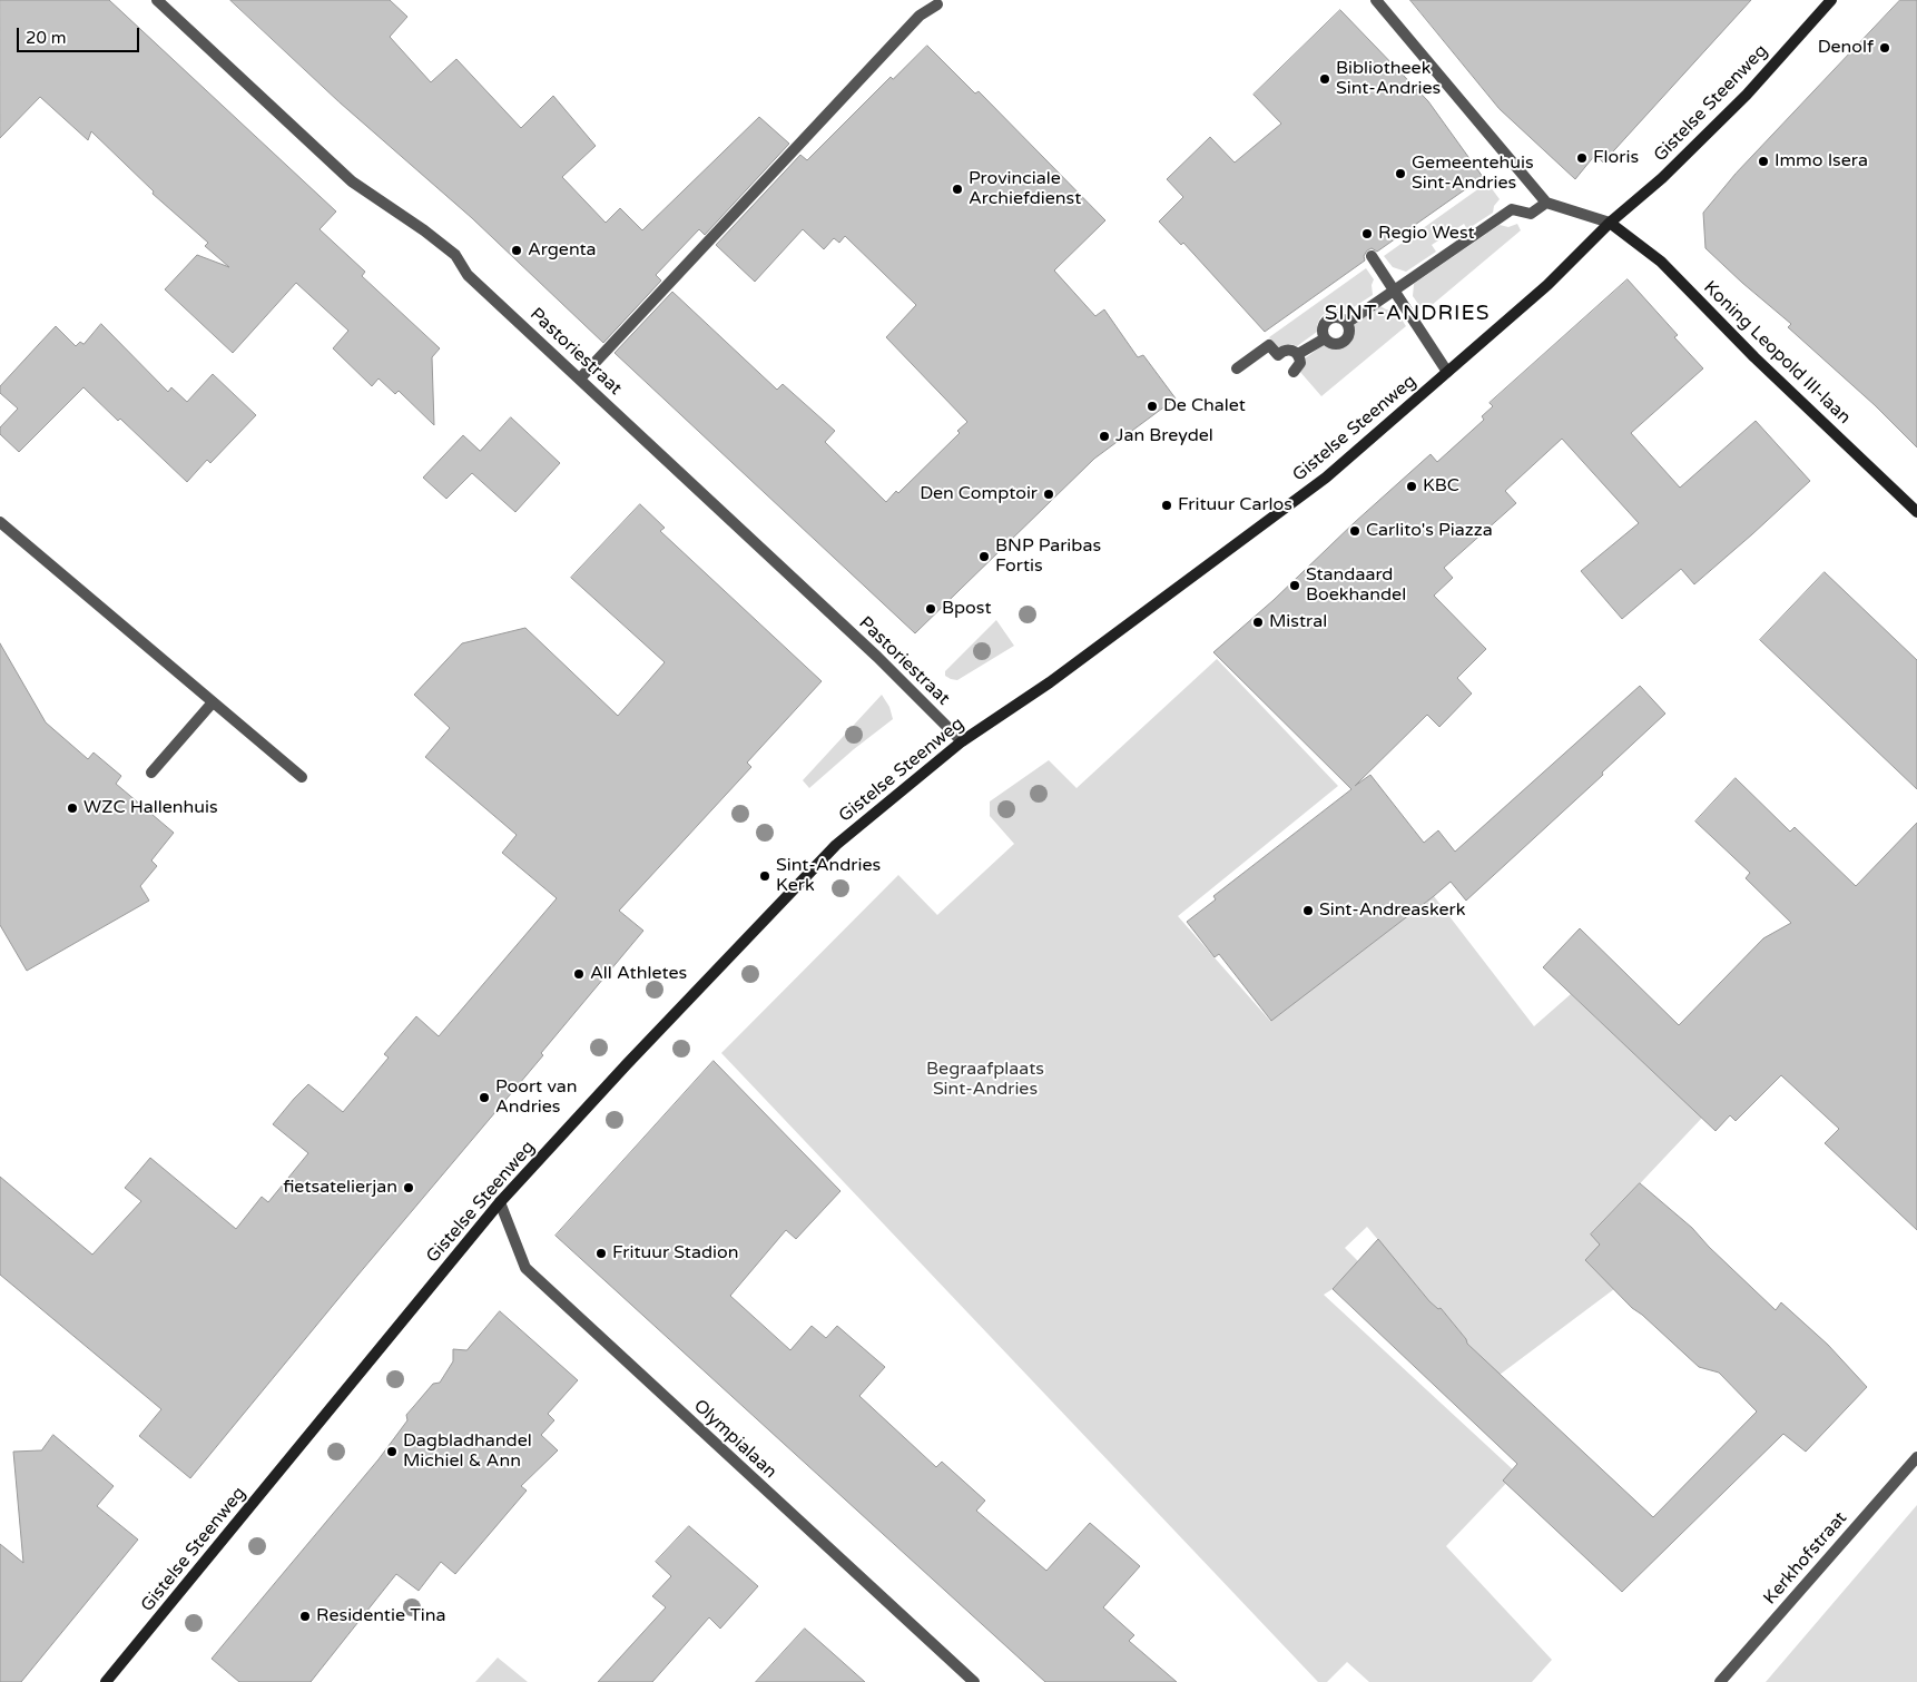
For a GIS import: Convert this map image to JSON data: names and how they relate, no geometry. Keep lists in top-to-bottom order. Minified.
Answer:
{"streets":{"main road":["Gistelse Steenweg","Koning Leopold III-laan"],"street":["Pastoriestraat","Olympialaan","Kerkhofstraat"]},"crossings":[["Gistelse Steenweg","Pastoriestraat"],["Gistelse Steenweg","Koning Leopold III-laan"],["Gistelse Steenweg","Olympialaan"]],"districts":["SINT-ANDRIES"],"parks":["Begraafplaats Sint-Andries"],"places":["Denolf","Bibliotheek Sint-Andries","Floris","Immo Isera","Gemeentehuis Sint-Andries","Provinciale Archiefdienst","Regio West","Argenta","De Chalet","Jan Breydel","KBC","Den Comptoir","Frituur Carlos","Carlito's Piazza","BNP Paribas Fortis","Standaard Boekhandel","Bpost","Mistral","WZC Hallenhuis","Sint-Andries Kerk","Sint-Andreaskerk","All Athletes","Poort van Andries","fietsatelierjan","Frituur Stadion","Dagbladhandel Michiel & Ann","Residentie Tina"],"scale_bar":"20 m"}
